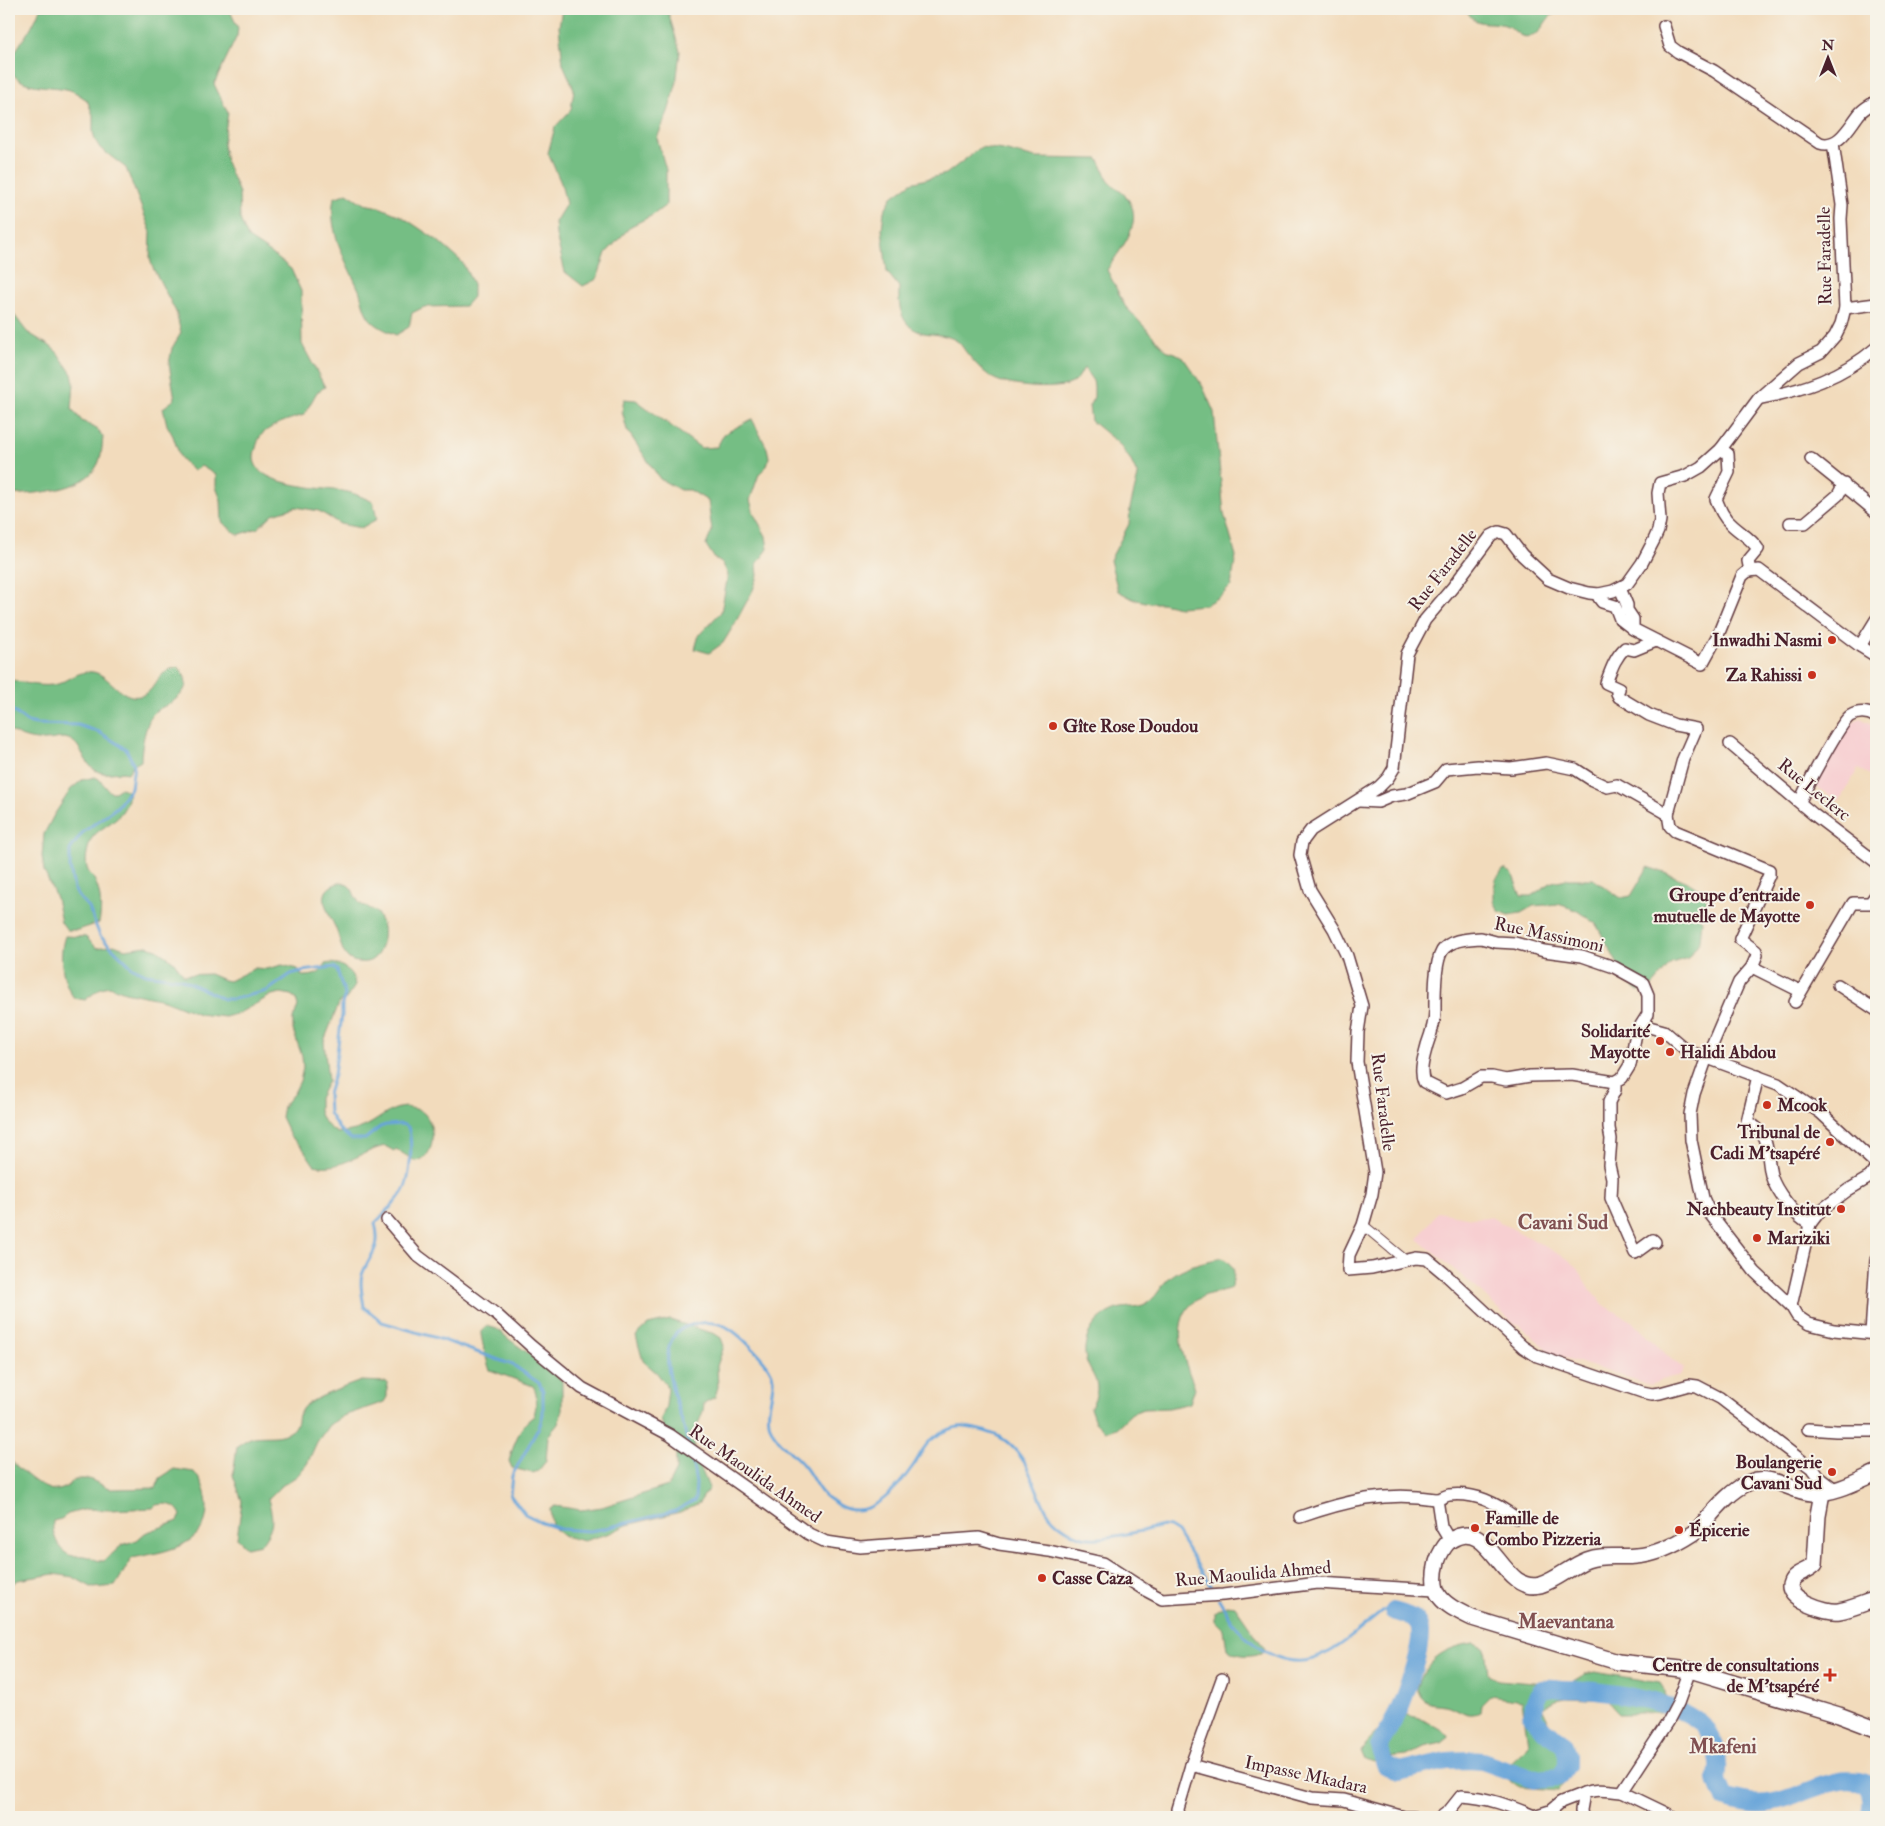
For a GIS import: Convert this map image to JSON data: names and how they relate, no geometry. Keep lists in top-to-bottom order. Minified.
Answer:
{"streets":{"street":["Rue Faradelle","Rue Leclerc","Rue Massimoni","Rue Maoulida Ahmed","Impasse Mkadara"]},"districts":["Cavani Sud","Maevantana","Mkafeni"],"places":{"other":["Inwadhi Nasmi","Za Rahissi","Gîte Rose Doudou","Groupe d'entraide mutuelle de Mayotte","Solidarité Mayotte","Halidi Abdou","Mcook","Tribunal de Cadi M'tsapéré","Nachbeauty Institut","Mariziki","Boulangerie Cavani Sud","Famille de Combo Pizzeria","Épicerie","Casse Caza"],"health":["Centre de consultations de M'tsapéré"]},"north":"top"}
